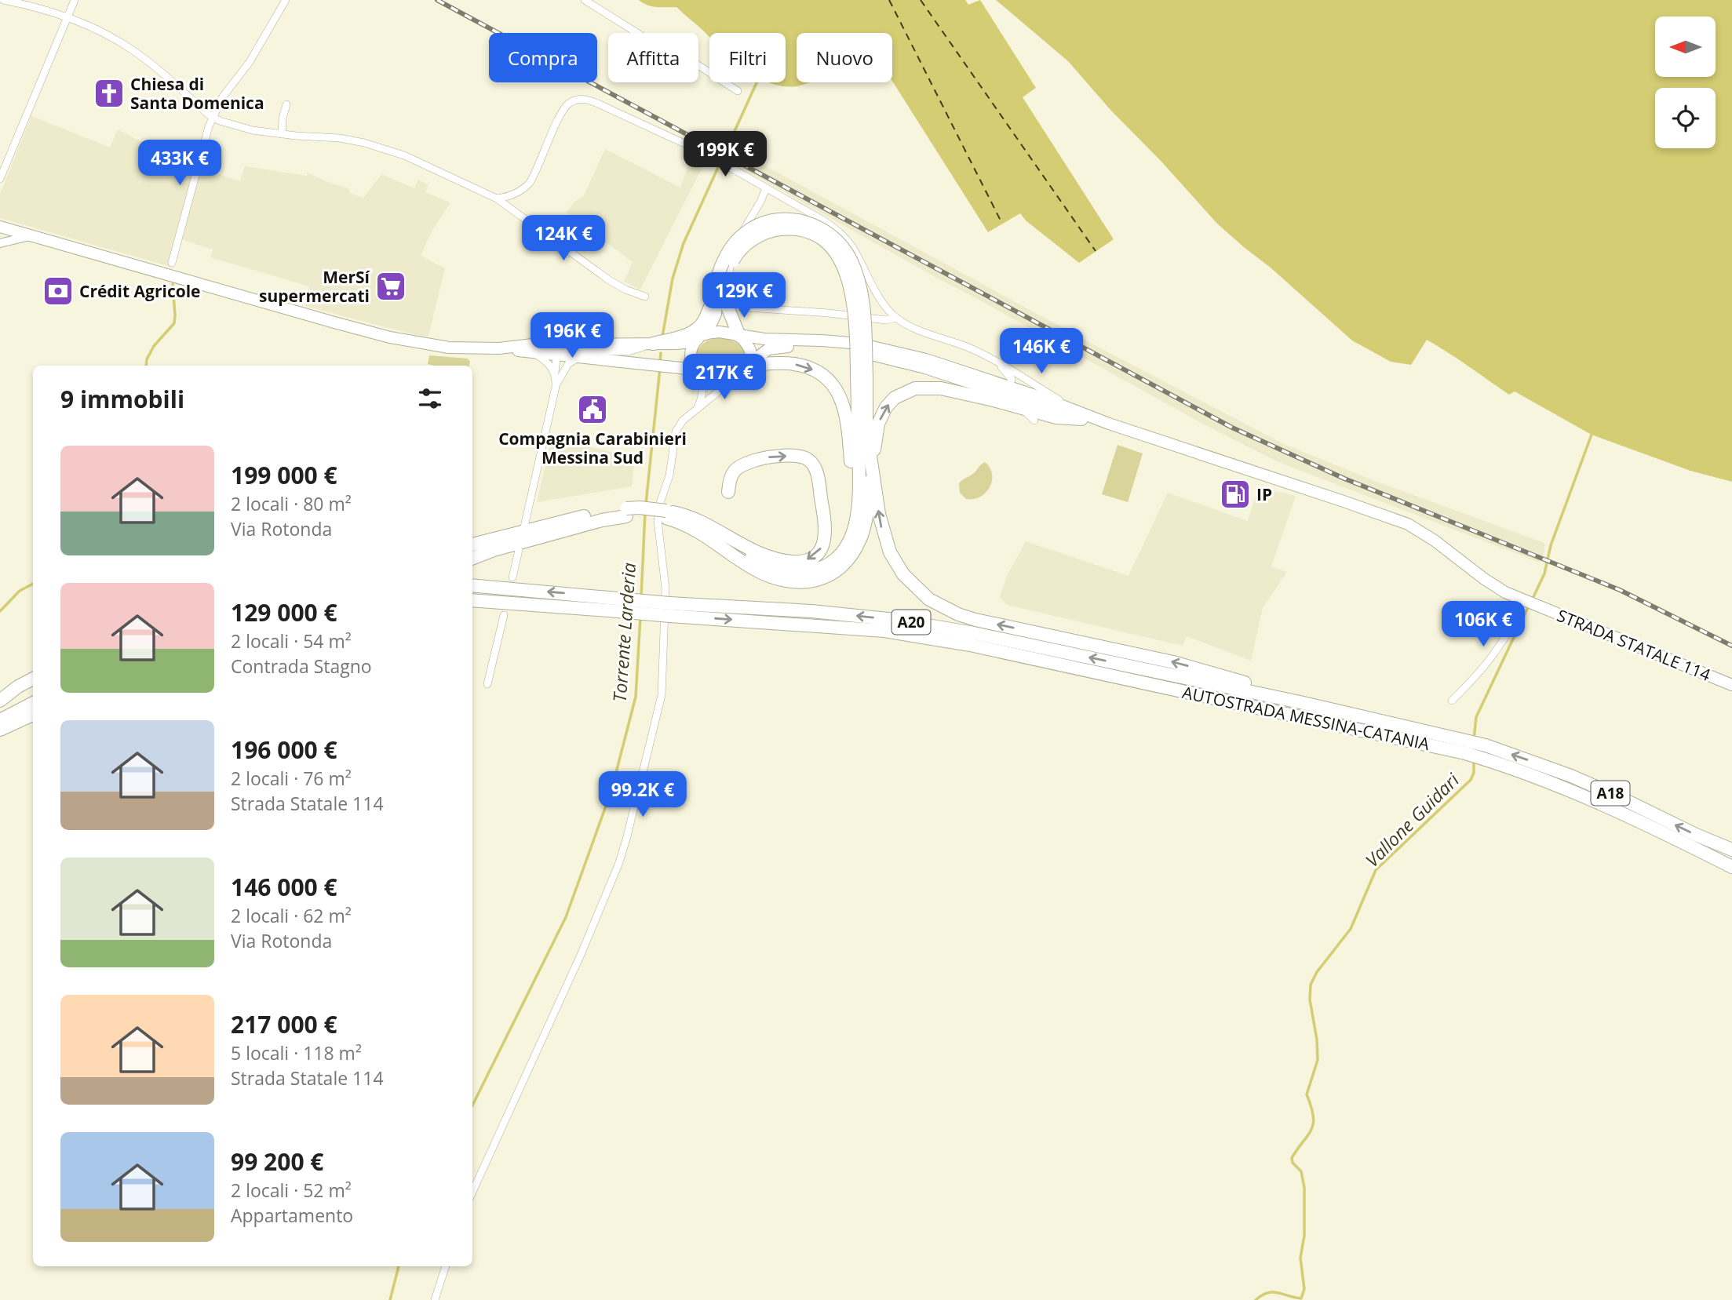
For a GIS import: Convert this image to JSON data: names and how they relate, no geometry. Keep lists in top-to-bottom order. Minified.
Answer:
{"streets":{"highway":["A20","AUTOSTRADA MESSINA-CATANIA","A18"],"main road":["STRADA STATALE 114"]},"crossings":[["A20","AUTOSTRADA MESSINA-CATANIA"],["AUTOSTRADA MESSINA-CATANIA","A18"]],"water":["Torrente Larderia","Vallone Guidari"],"places":{"church":["Chiesa di Santa Domenica"],"supermarket":["MerSí supermercati"],"bank":["Crédit Agricole"],"public building":["Compagnia Carabinieri Messina Sud"],"fuel station":["IP"]},"north":"left","page":{"chip":["Compra","Affitta","Filtri","Nuovo"],"price":["199K €","433K €","124K €","129K €","196K €","146K €","217K €","106K €","99.2K €"],"heading":"9 immobili","list":[{"name":"199 000 €","note":"2 locali · 80 m² · Via Rotonda"},{"name":"129 000 €","note":"2 locali · 54 m² · Contrada Stagno"},{"name":"196 000 €","note":"2 locali · 76 m² · Strada Statale 114"},{"name":"146 000 €","note":"2 locali · 62 m² · Via Rotonda"},{"name":"217 000 €","note":"5 locali · 118 m² · Strada Statale 114"},{"name":"99 200 €","note":"2 locali · 52 m² · Appartamento"}]}}
